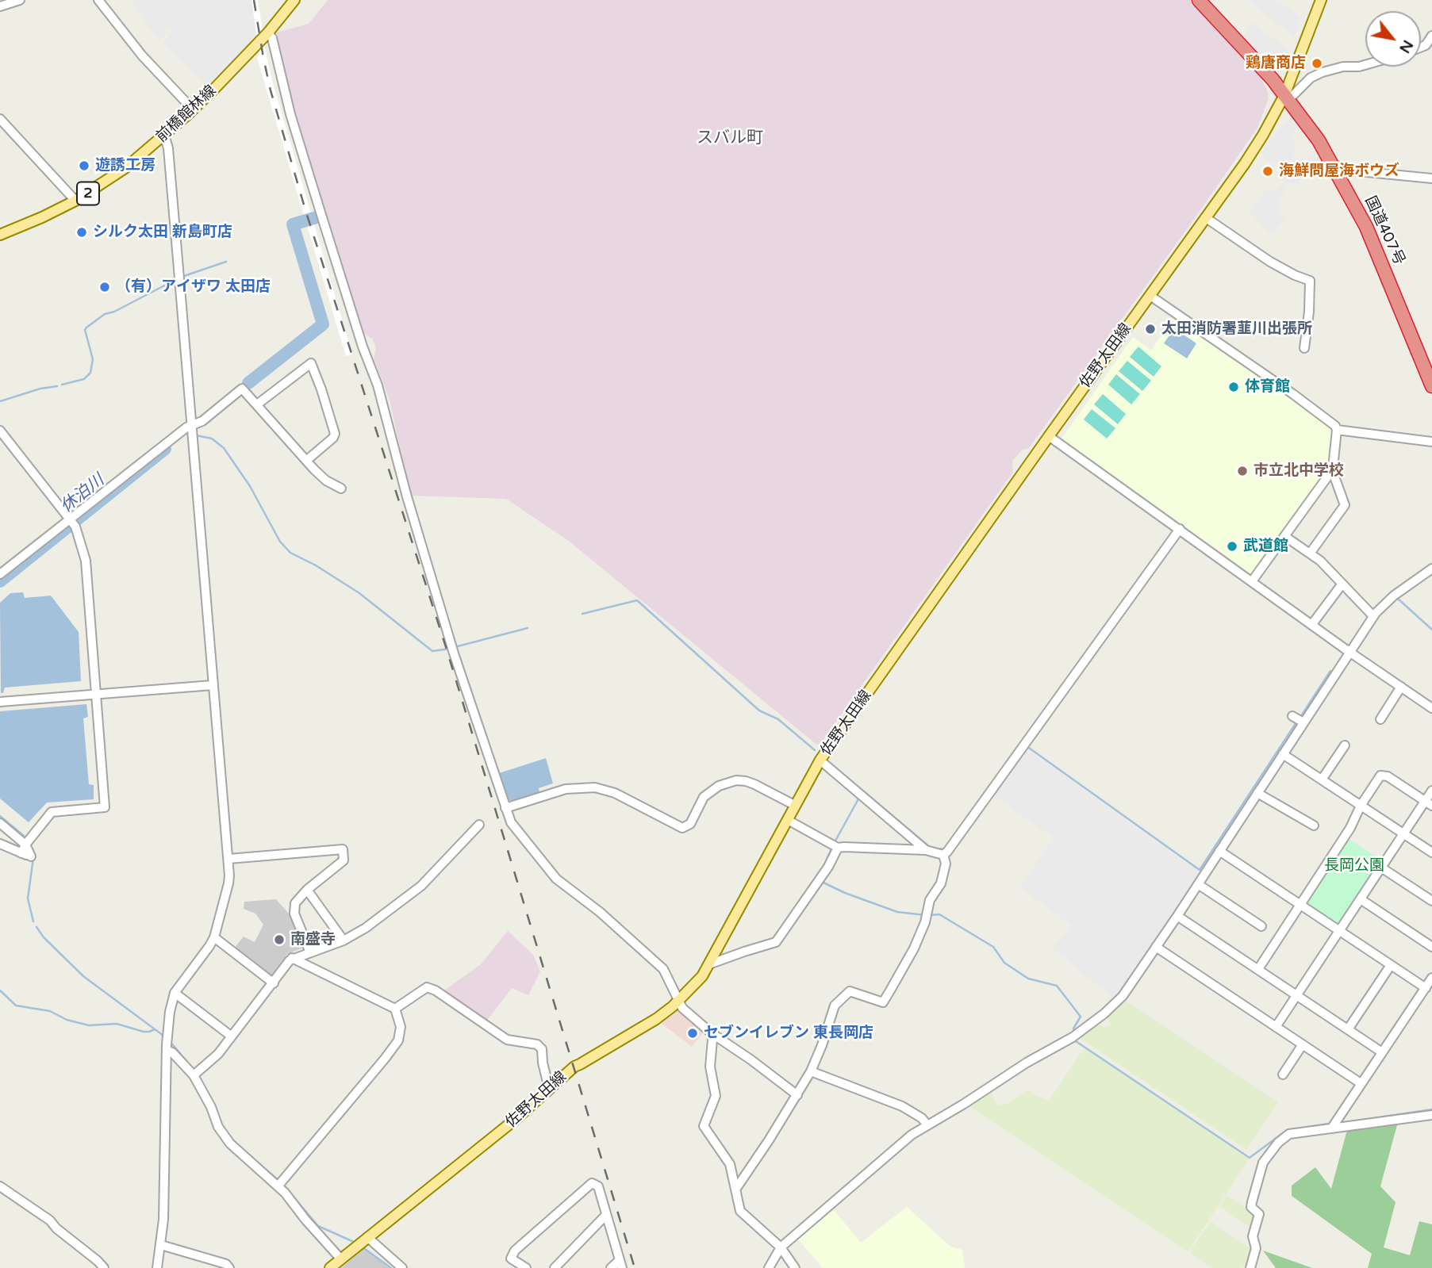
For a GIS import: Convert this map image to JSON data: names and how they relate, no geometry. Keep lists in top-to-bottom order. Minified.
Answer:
{"streets":{"highway":["国道407号"],"main road":["前橋館林線","2","佐野太田線"]},"crossings":[["国道407号","佐野太田線"]],"districts":["スバル町"],"water":["休泊川"],"parks":["長岡公園"],"places":["鶏唐商店","遊誘工房","海鮮問屋海ボウズ","シルク太田 新島町店","（有）アイザワ 太田店","太田消防署韮川出張所","体育館","市立北中学校","武道館","南盛寺","セブンイレブン 東長岡店"],"north":"bottom right"}
